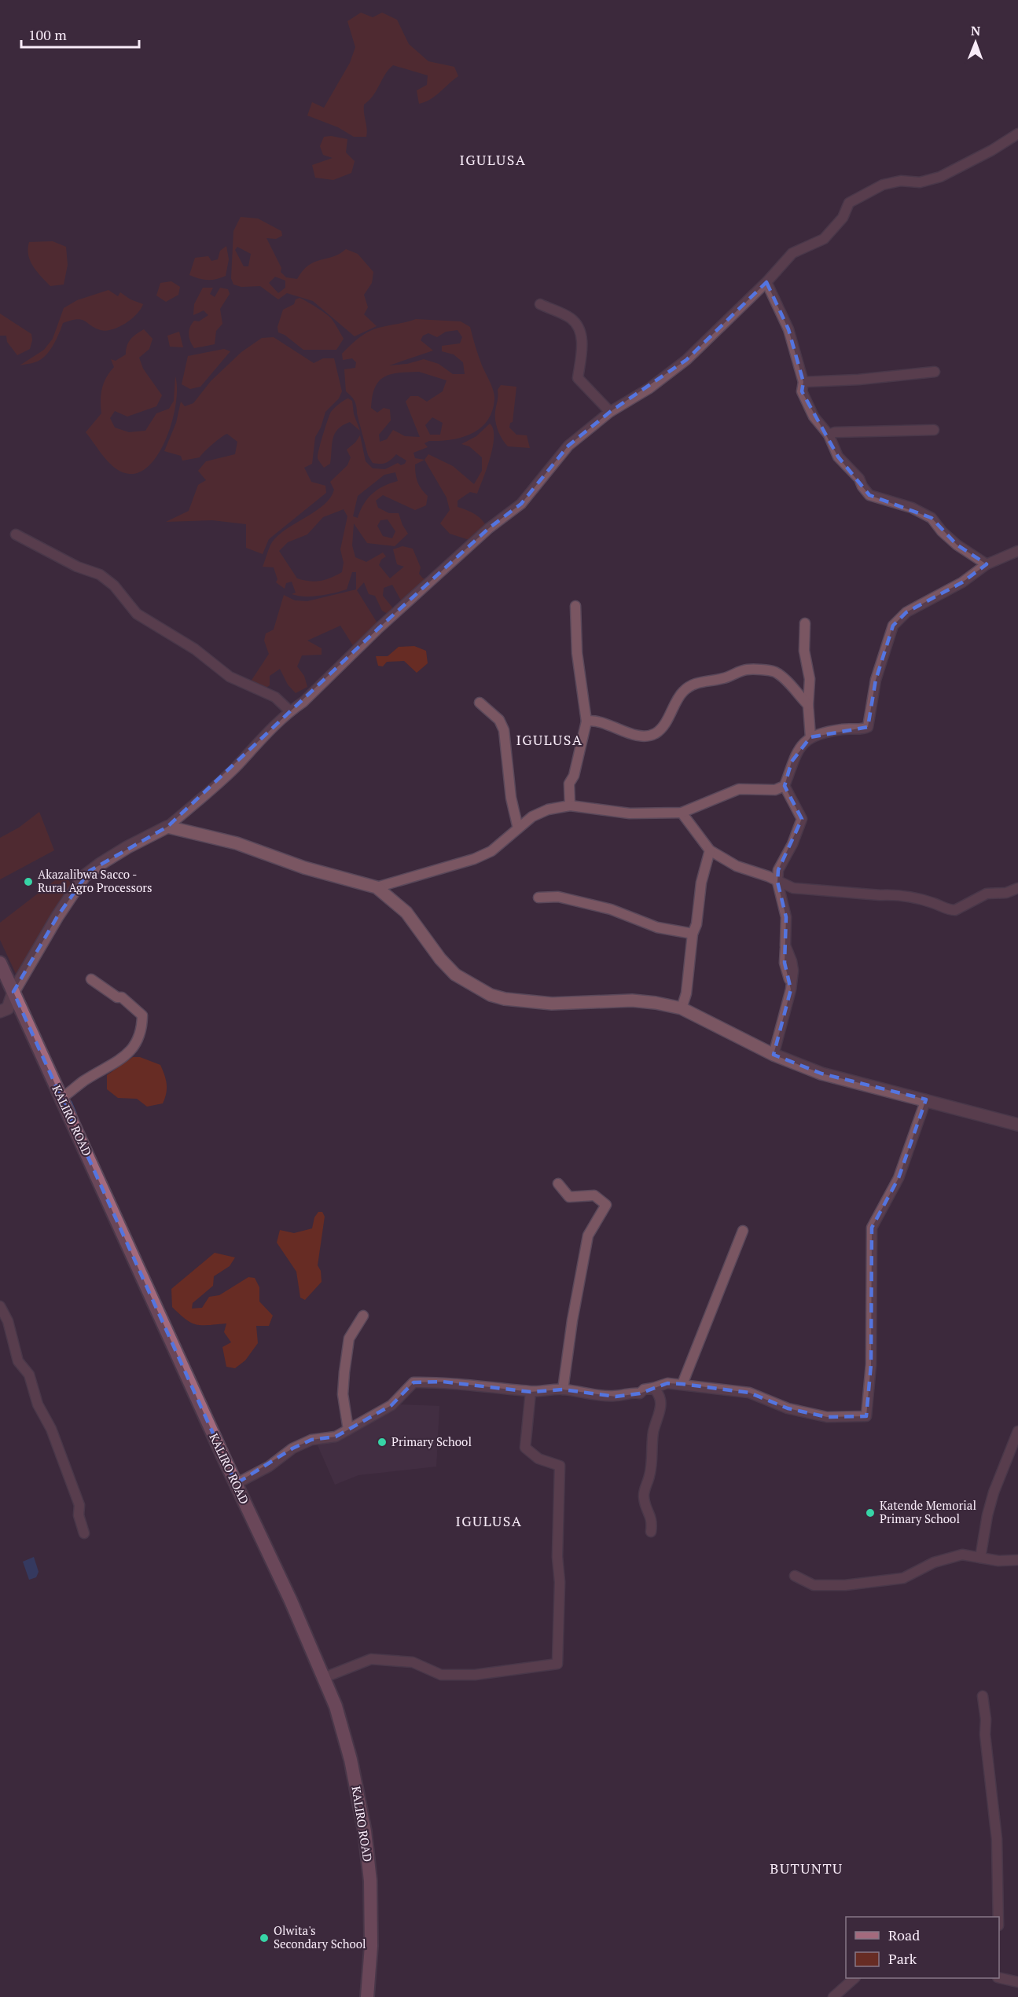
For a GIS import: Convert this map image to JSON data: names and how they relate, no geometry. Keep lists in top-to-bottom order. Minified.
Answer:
{"streets":{"main road":["KALIRO ROAD"]},"districts":["IGULUSA","IGULUSA","IGULUSA","BUTUNTU"],"places":["Akazalibwa Sacco - Rural Agro Processors","Primary School","Katende Memorial Primary School","Olwita's Secondary School"],"legend":["Road","Park"],"scale_bar":"100 m","north":"top"}
